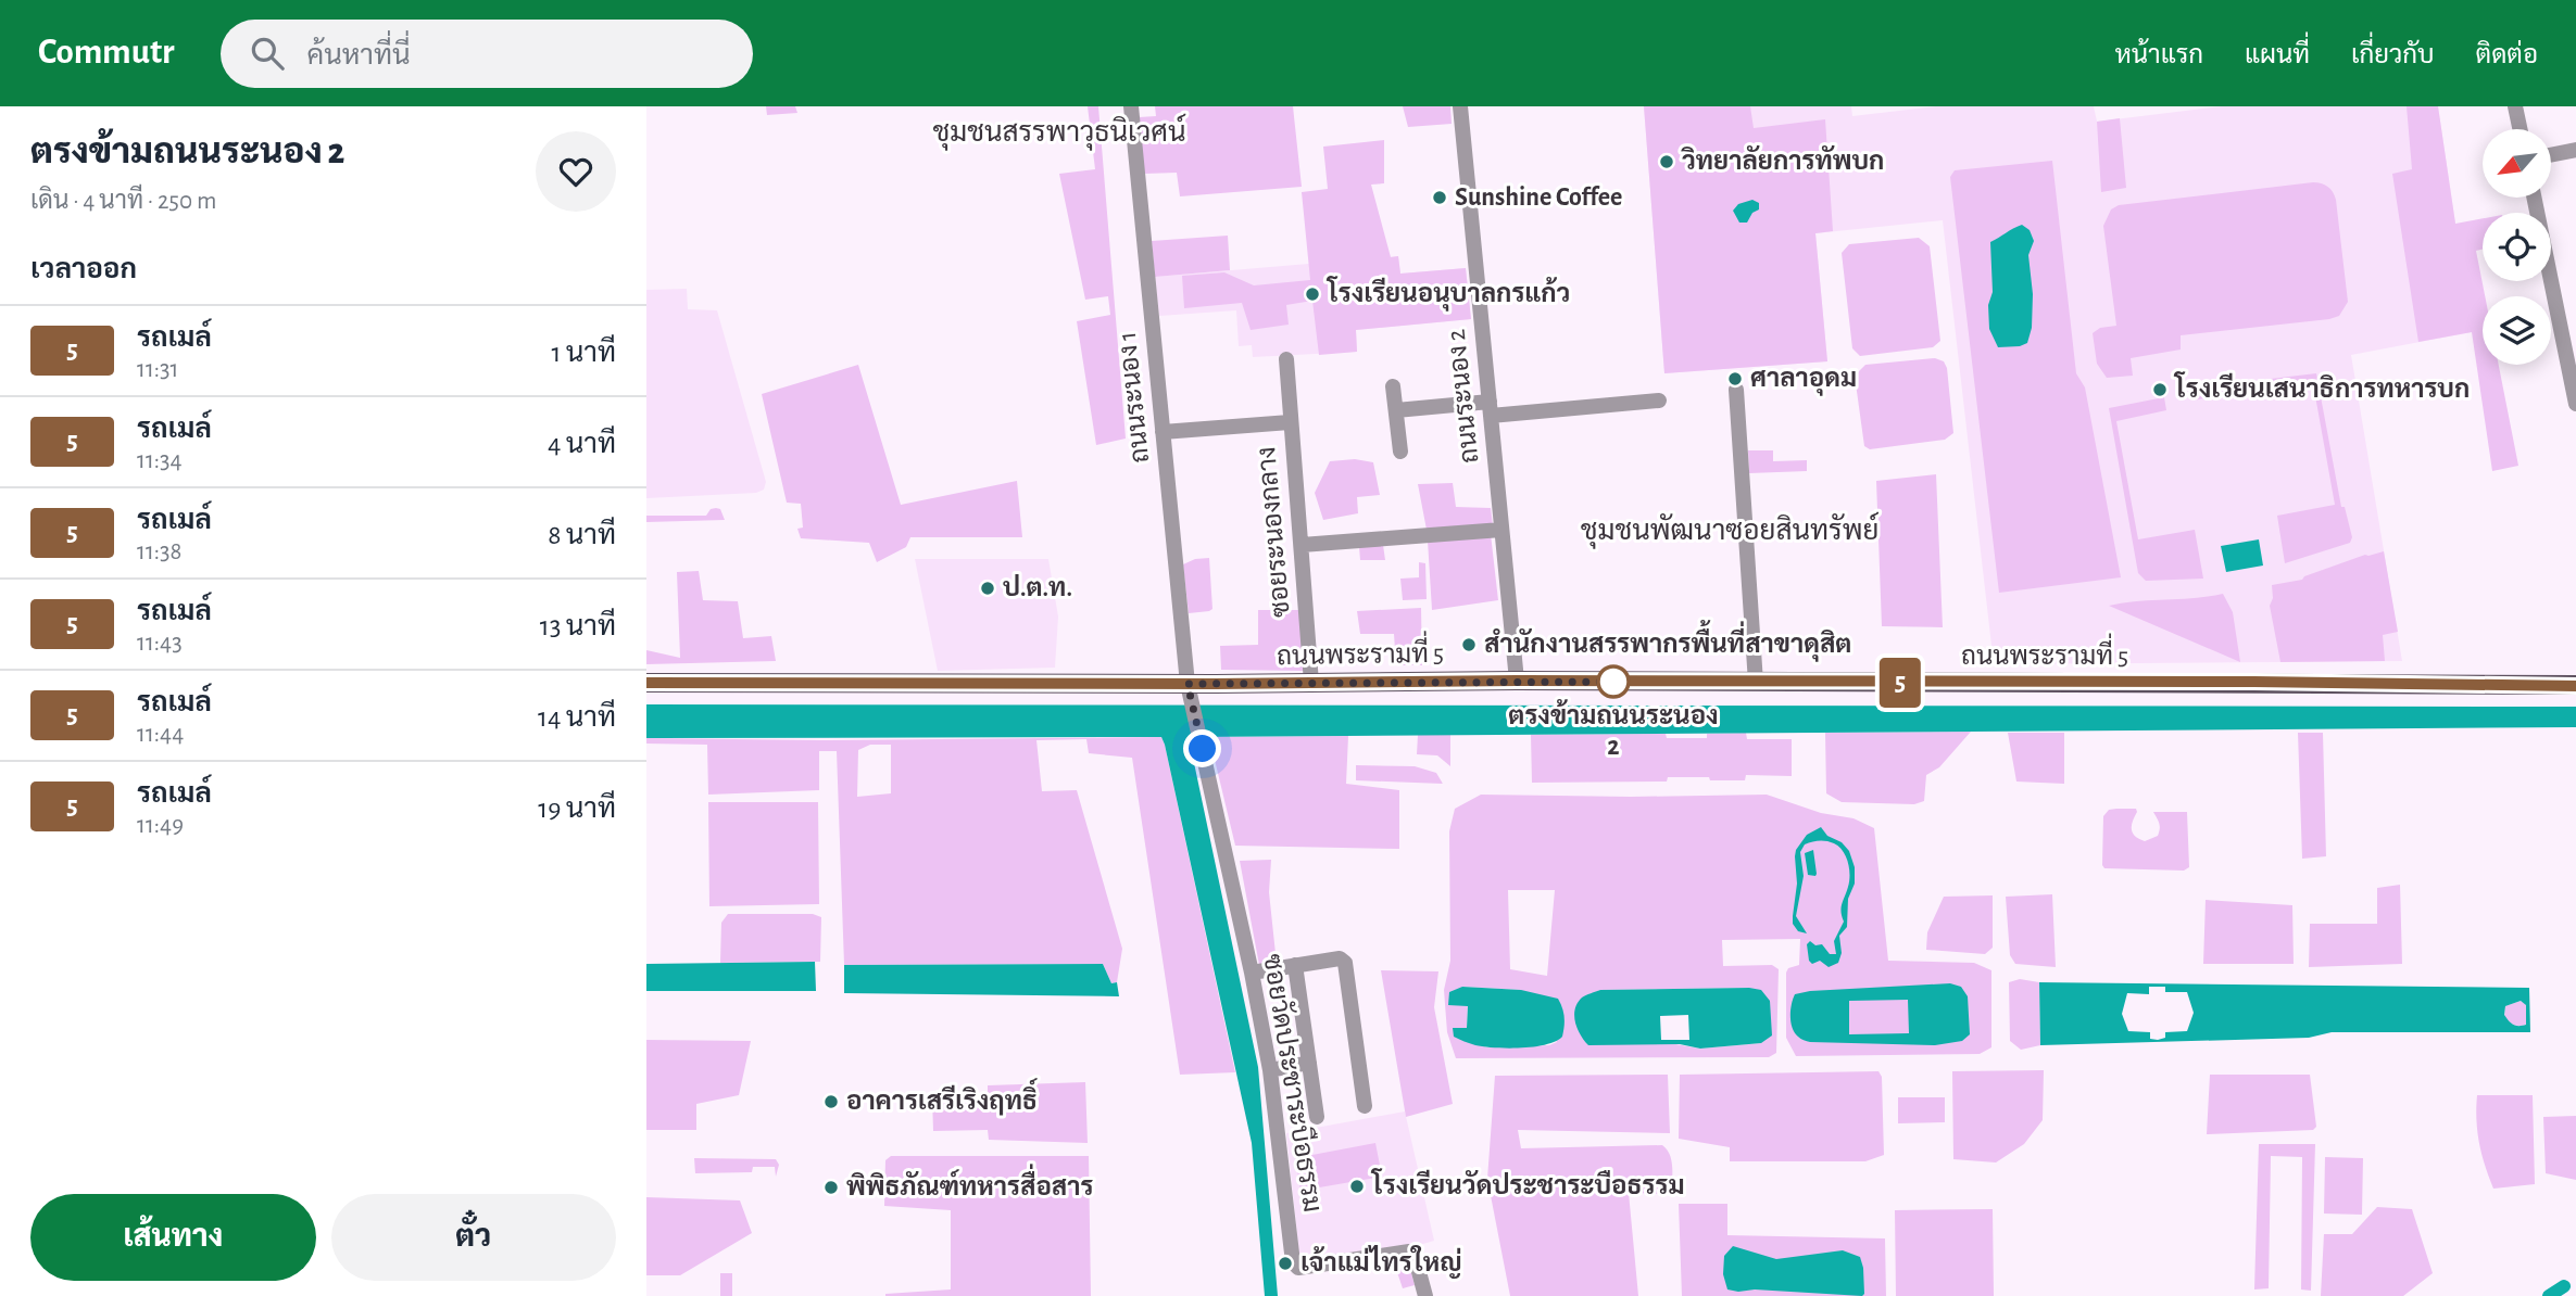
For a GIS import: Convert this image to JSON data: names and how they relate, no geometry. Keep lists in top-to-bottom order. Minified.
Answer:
{"streets":{"main road":["ถนนพระรามที่ 5"],"street":["ถนนระนอง 2","ถนนระนอง 1","ซอยระนองกลาง","ซอยวัดประชาระบือธรรม"]},"crossings":[["ถนนระนอง 2","ถนนพระรามที่ 5"],["ถนนระนอง 1","ซอยระนองกลาง"],["ถนนระนอง 1","ถนนพระรามที่ 5"],["ถนนระนอง 1","ซอยวัดประชาระบือธรรม"],["ซอยระนองกลาง","ถนนพระรามที่ 5"]],"districts":["ชุมชนสรรพาวุธนิเวศน์","ชุมชนพัฒนาซอยสินทรัพย์"],"places":["วิทยาลัยการทัพบก","Sunshine Coffee","โรงเรียนอนุบาลกรแก้ว","ศาลาอุดม","โรงเรียนเสนาธิการทหารบก","ป.ต.ท.","สำนักงานสรรพากรพื้นที่สาขาดุสิต","ตรงข้ามถนนระนอง 2","อาคารเสรีเริงฤทธิ์","โรงเรียนวัดประชาระบือธรรม","พิพิธภัณฑ์ทหารสื่อสาร","เจ้าแม่ไทรใหญ่"],"lines":["bus line 5"],"north":"bottom left","page":{"header":"Commutr","search":"ค้นหาที่นี่","nav":["หน้าแรก","แผนที่","เกี่ยวกับ","ติดต่อ"],"heading":[["ตรงข้ามถนนระนอง 2","เดิน · 4 นาที · 250 m"],"เวลาออก"],"on_map":"5","list":[{"mark":"5","name":"รถเมล์","note":"11:31","value":"1 นาที"},{"mark":"5","name":"รถเมล์","note":"11:34","value":"4 นาที"},{"mark":"5","name":"รถเมล์","note":"11:38","value":"8 นาที"},{"mark":"5","name":"รถเมล์","note":"11:43","value":"13 นาที"},{"mark":"5","name":"รถเมล์","note":"11:44","value":"14 นาที"},{"mark":"5","name":"รถเมล์","note":"11:49","value":"19 นาที"}],"buttons":["เส้นทาง","ตั๋ว"]}}
